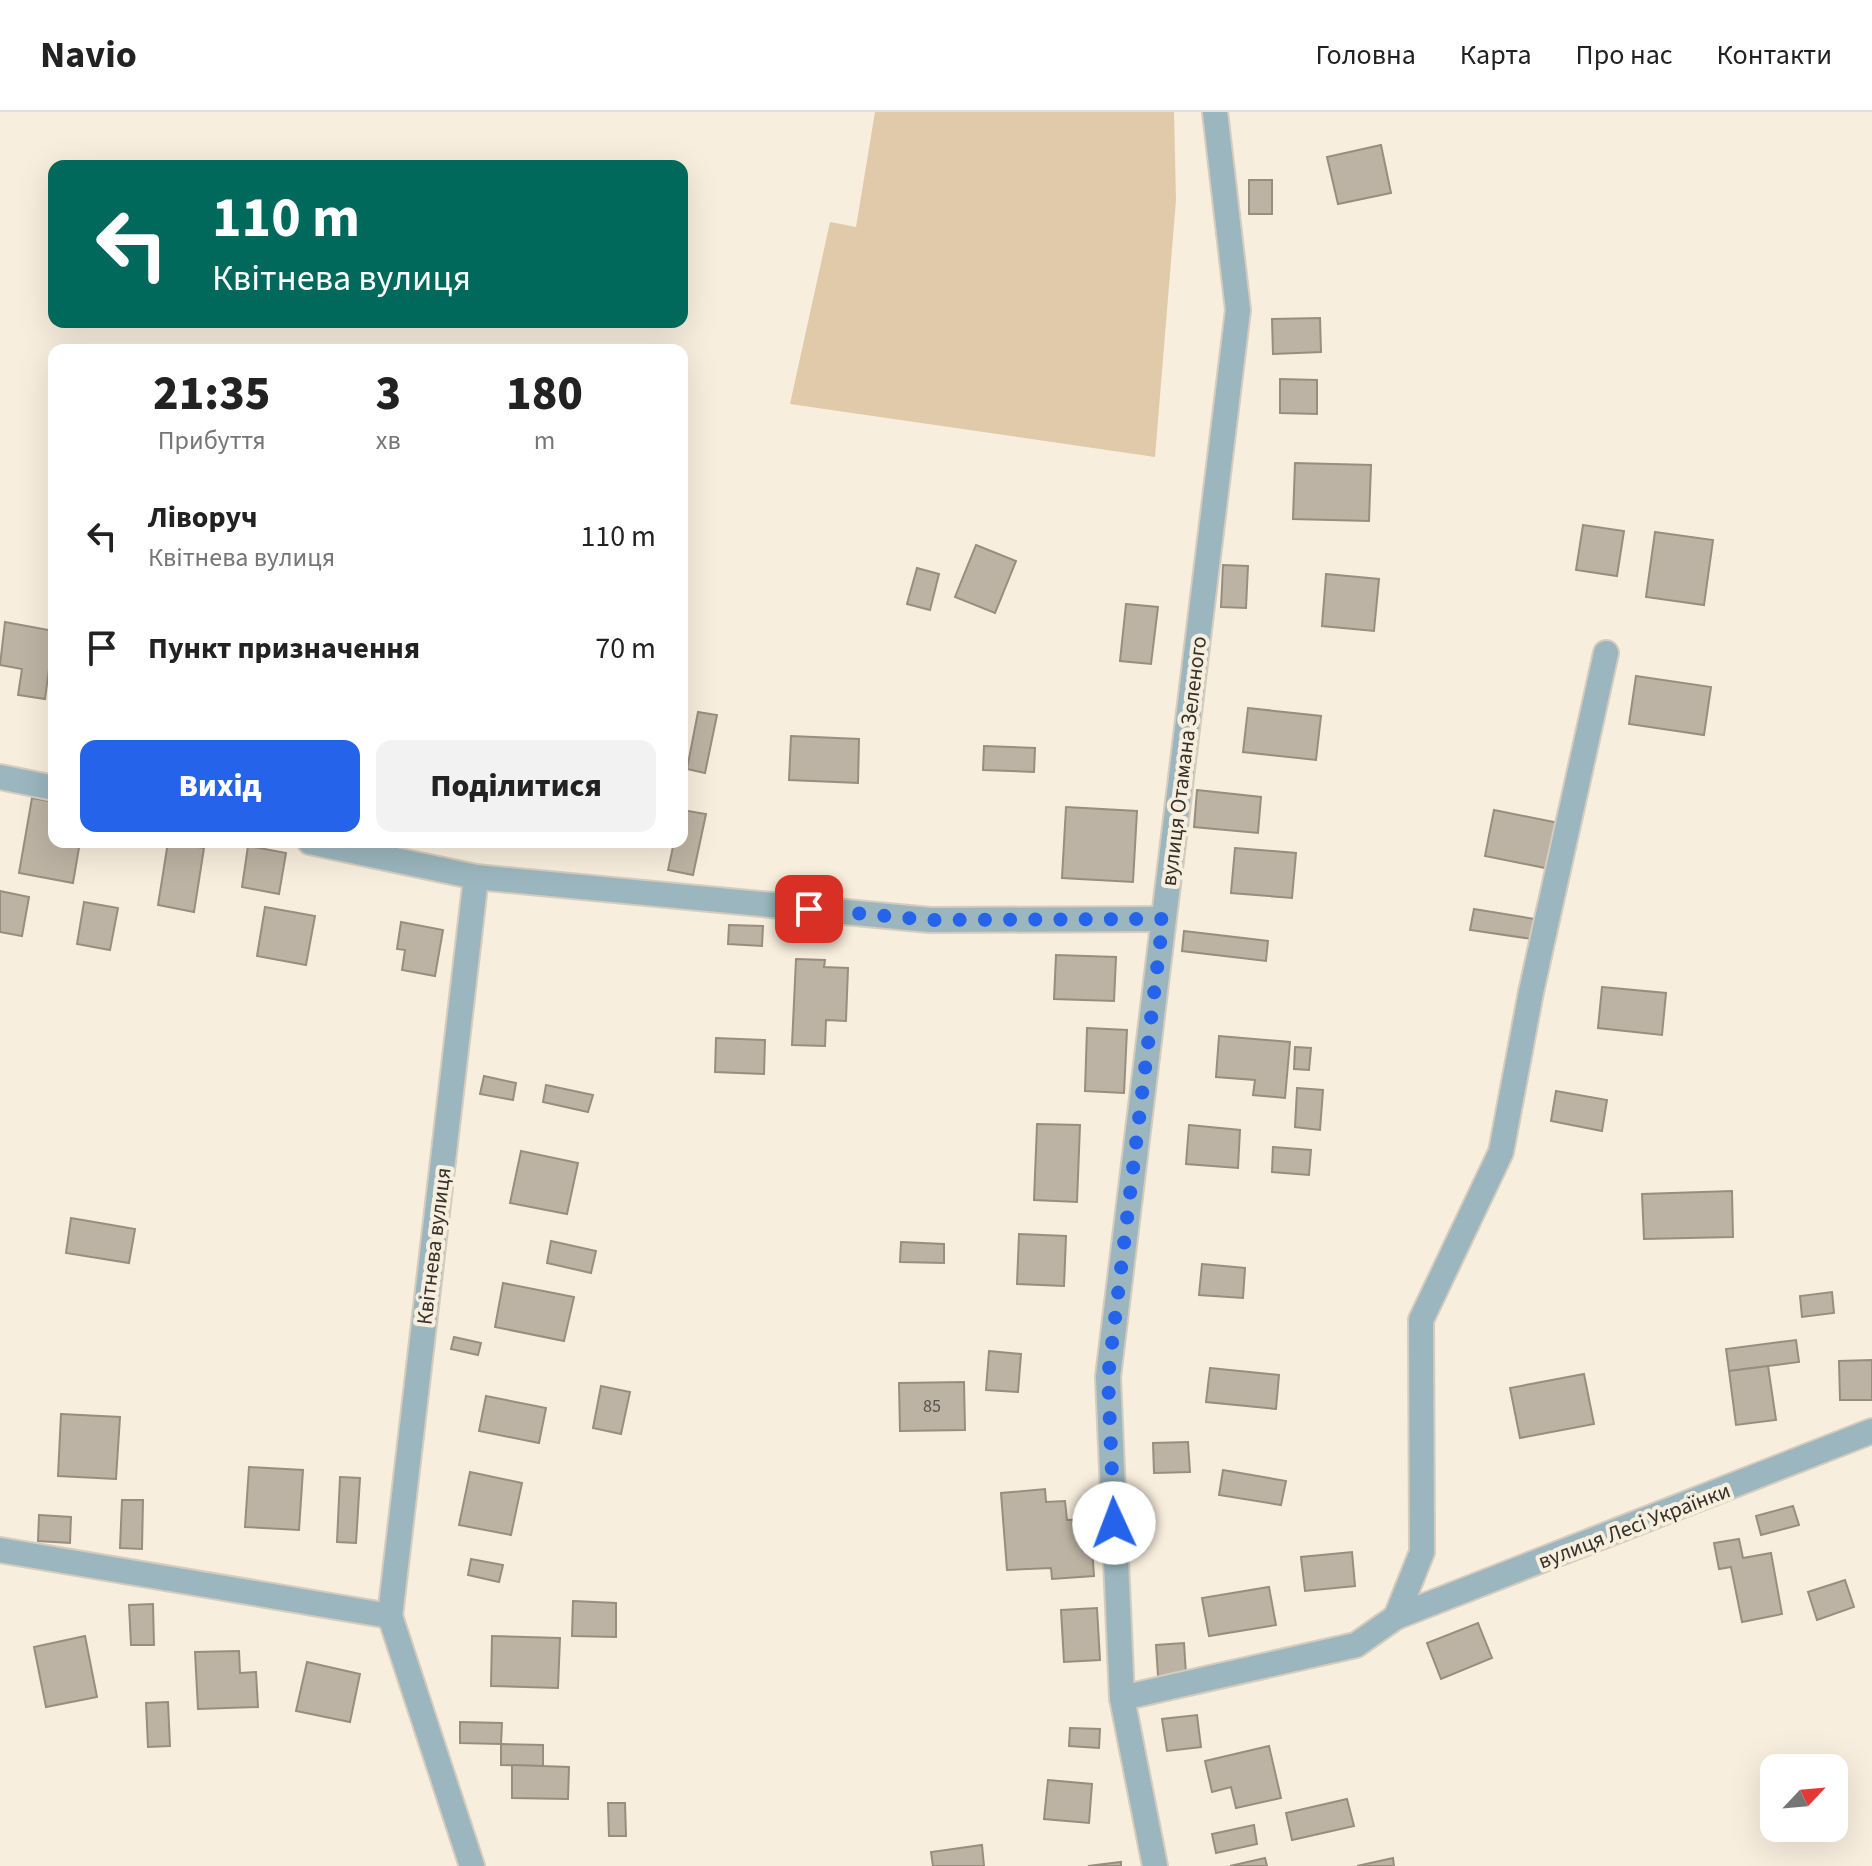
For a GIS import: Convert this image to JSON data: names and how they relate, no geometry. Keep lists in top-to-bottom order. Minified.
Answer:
{"streets":{"street":["вулиця Отамана Зеленого","Квітнева вулиця","вулиця Лесі Українки"]},"house_numbers":["85"],"north":"top right","page":{"header":"Navio","nav":["Головна","Карта","Про нас","Контакти"],"turn":["110 m","Квітнева вулиця"],"eta":["21:35","Прибуття","3","хв","180","m"],"list":[{"name":"Ліворуч","note":"Квітнева вулиця","value":"110 m"},{"name":"Пункт призначення","value":"70 m"}],"buttons":["Вихід","Поділитися"]}}
